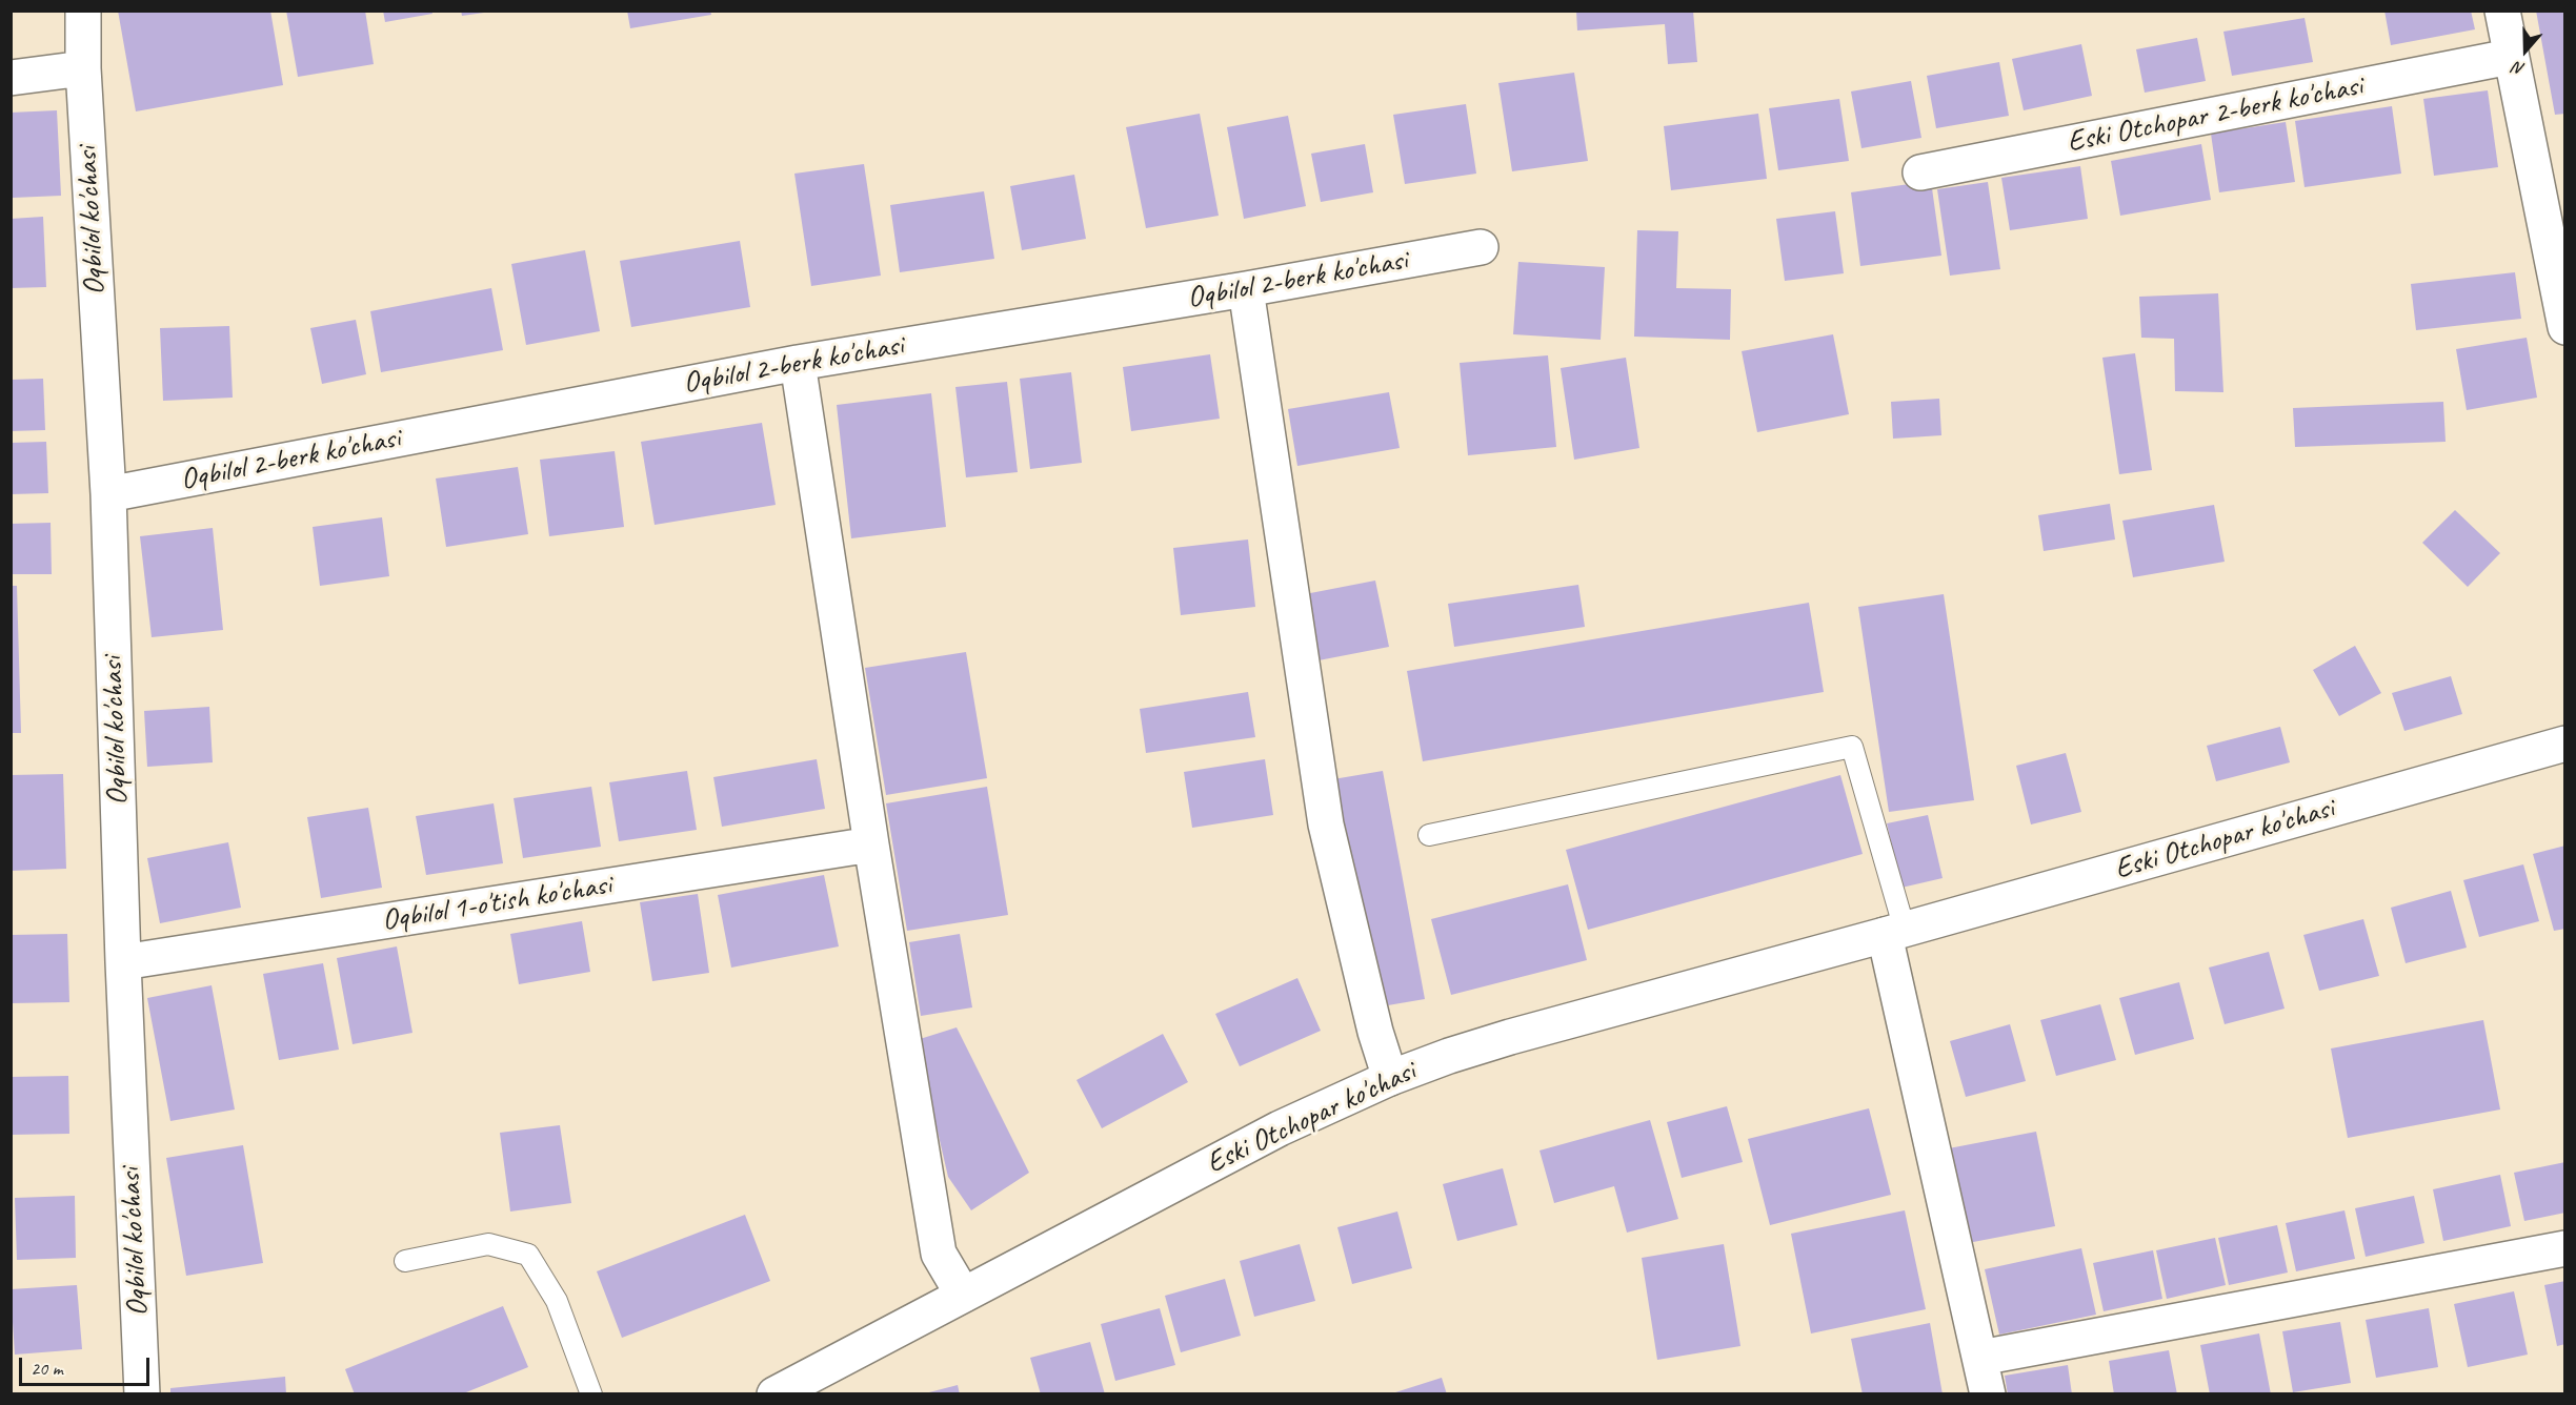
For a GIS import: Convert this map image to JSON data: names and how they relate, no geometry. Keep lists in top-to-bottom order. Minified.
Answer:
{"streets":{"street":["Eski Otchopar 2-berk ko'chasi","Oqbilol ko'chasi","Oqbilol 2-berk ko'chasi","Eski Otchopar ko'chasi","Oqbilol 1-o'tish ko'chasi"]},"crossings":[["Oqbilol ko'chasi","Oqbilol 2-berk ko'chasi"],["Oqbilol ko'chasi","Oqbilol 1-o'tish ko'chasi"]],"scale_bar":"20 m","north":"bottom"}
